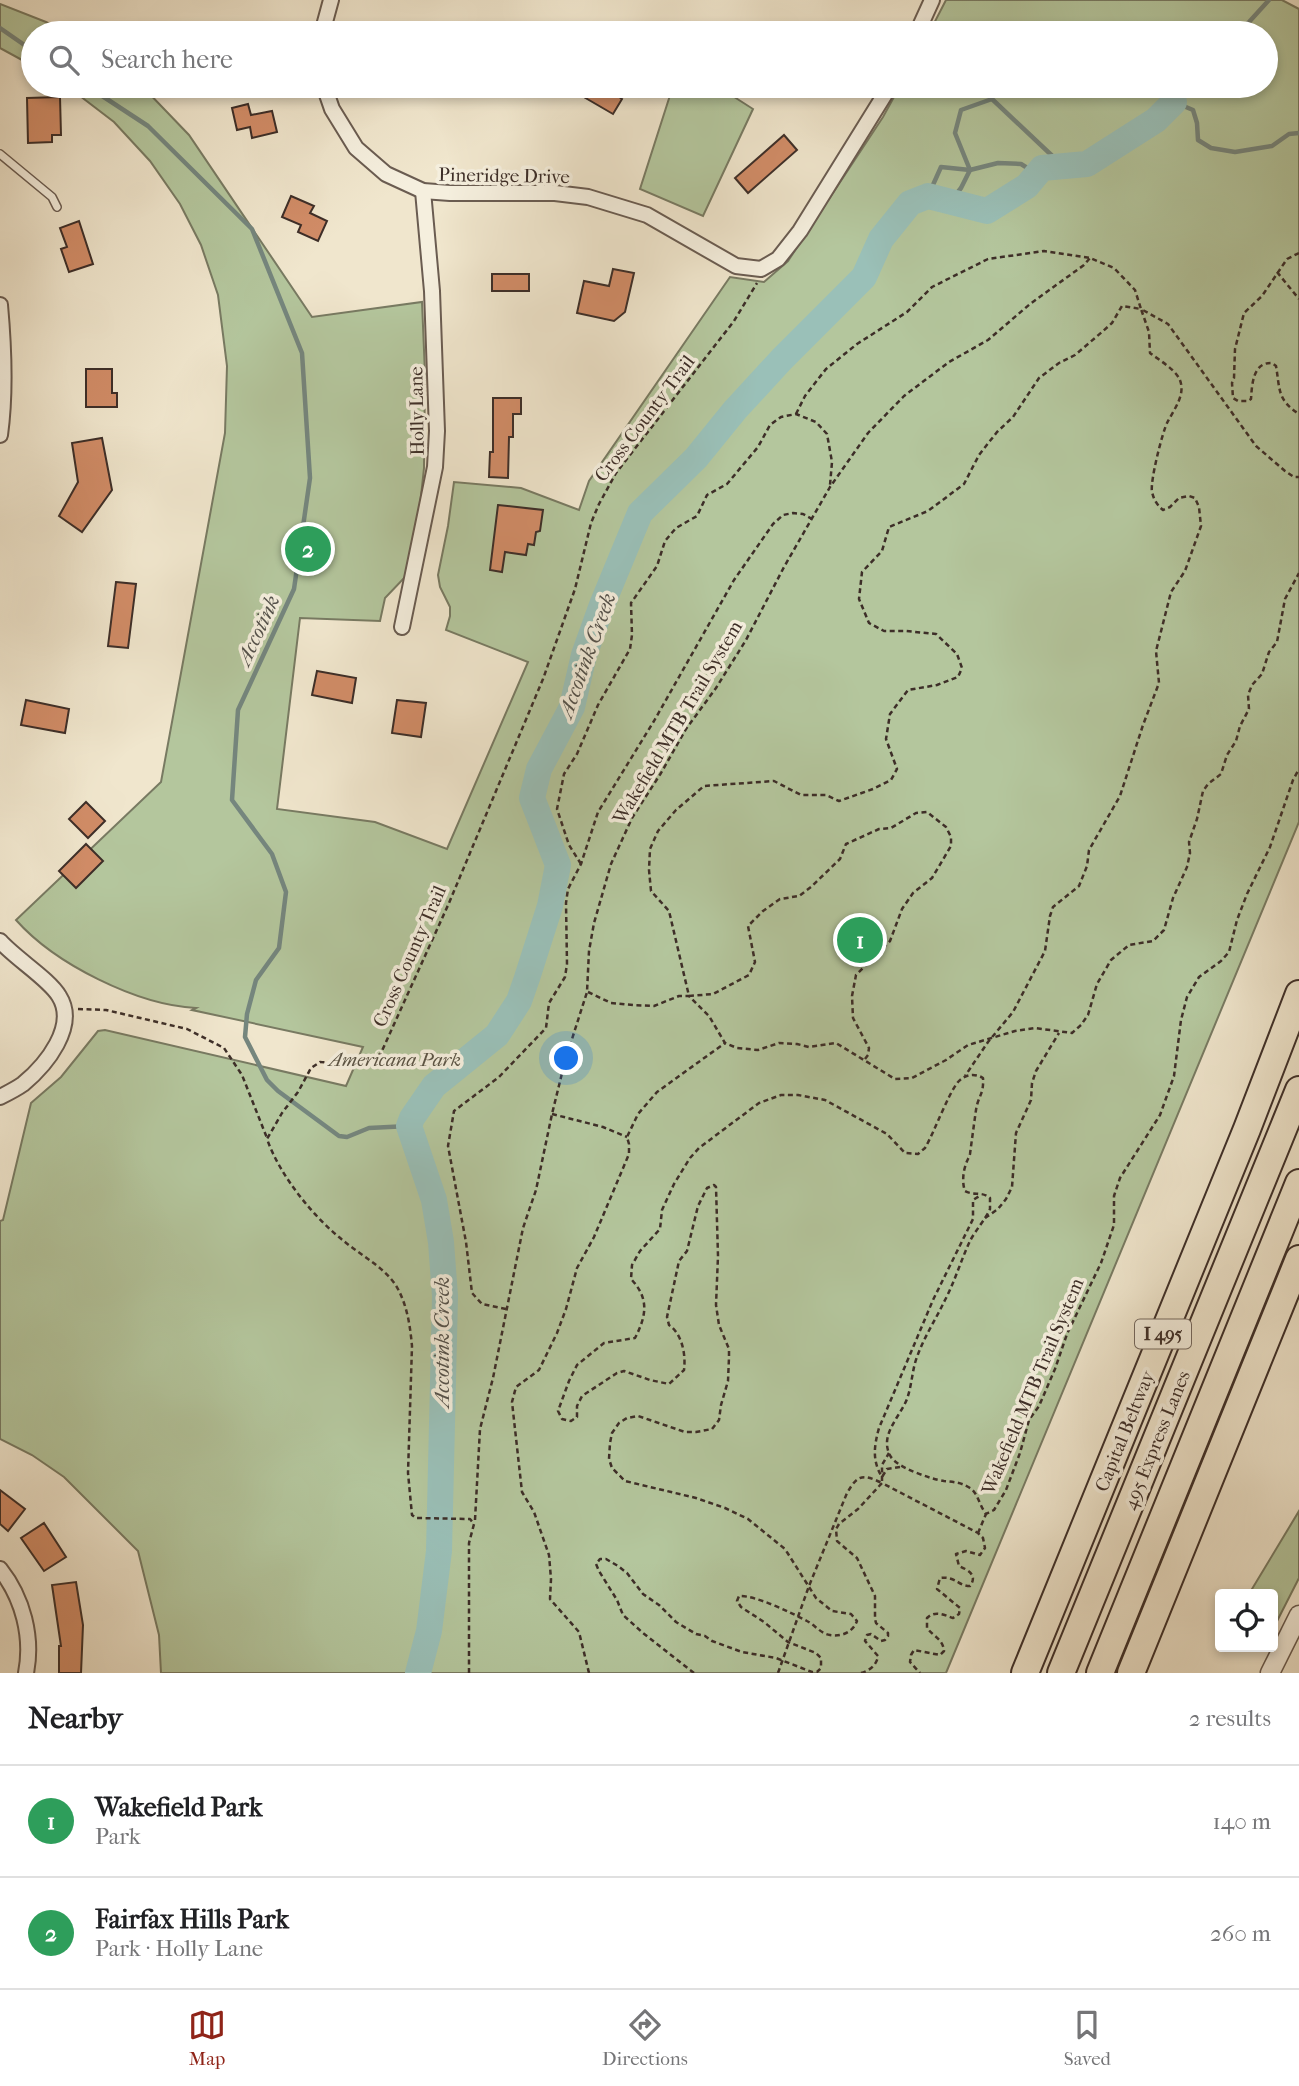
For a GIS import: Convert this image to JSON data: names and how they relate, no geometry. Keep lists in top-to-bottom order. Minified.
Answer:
{"streets":{"highway":["I 495","Capital Beltway","495 Express Lanes"],"street":["Pineridge Drive","Holly Lane"],"path":["Cross County Trail","Wakefield MTB Trail System"]},"crossings":[["Pineridge Drive","Holly Lane"],["Pineridge Drive","Cross County Trail"]],"water":["Accotink","Accotink Creek"],"parks":["Americana Park"],"page":{"search":"Search here","pins":["2","1"],"heading":["Nearby","2 results"],"list":[{"mark":"1","name":"Wakefield Park","note":"Park","value":"140 m"},{"mark":"2","name":"Fairfax Hills Park","note":"Park · Holly Lane","value":"260 m"}],"nav":["Map","Directions","Saved"]}}
